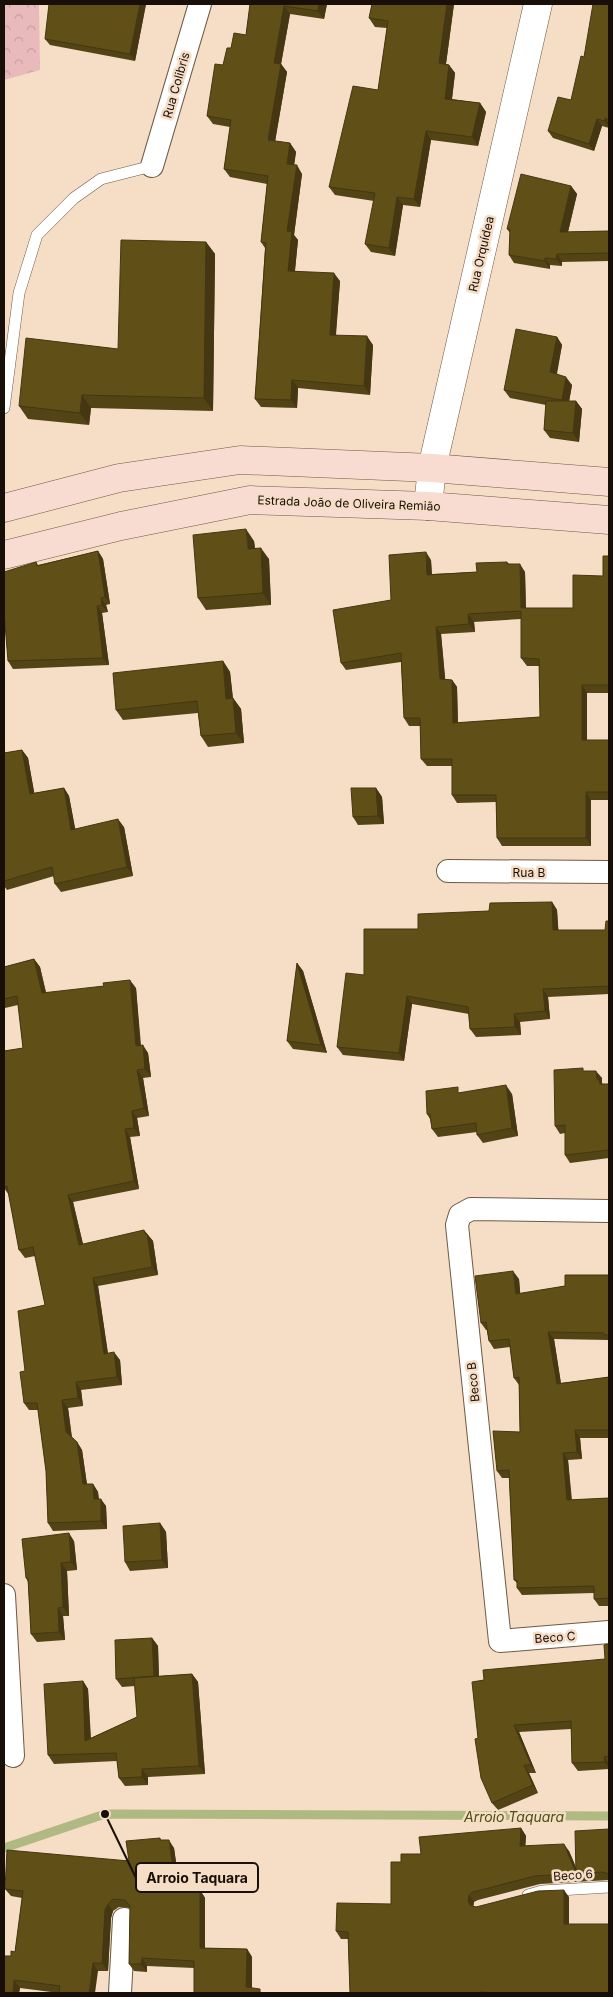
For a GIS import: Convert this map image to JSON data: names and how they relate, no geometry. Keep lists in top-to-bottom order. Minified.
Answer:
{"streets":{"main road":["Estrada João de Oliveira Remião"],"street":["Rua Colibris","Rua Orquídea","Rua B","Beco B","Beco C"],"lane":["Beco 6"]},"crossings":[["Rua Orquídea","Estrada João de Oliveira Remião"],["Beco B","Beco C"]],"water":["Arroio Taquara"],"places":["Arroio Taquara"]}
